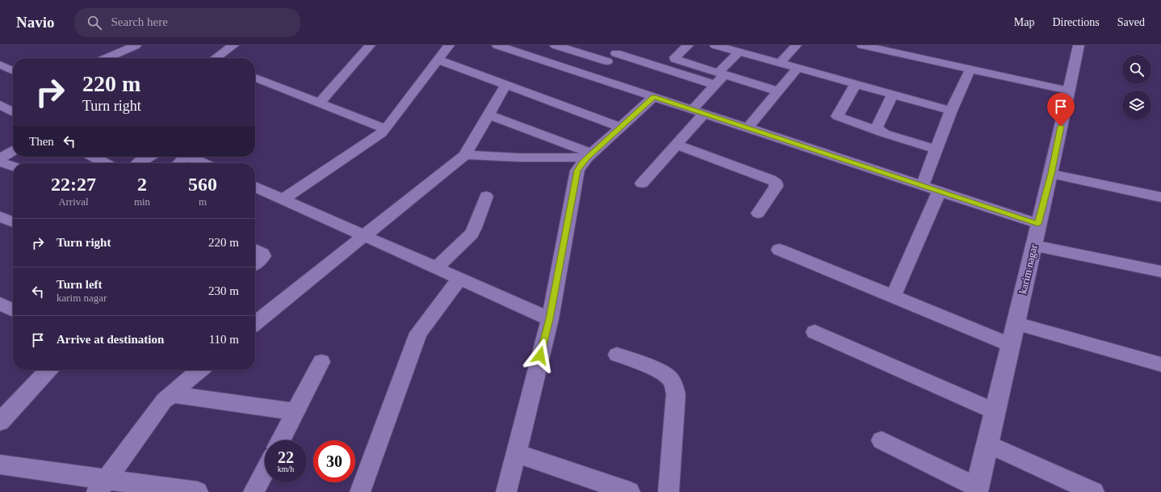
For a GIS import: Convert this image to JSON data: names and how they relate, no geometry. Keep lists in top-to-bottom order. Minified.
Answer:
{"streets":{"street":["karim nagar"]},"page":{"header":"Navio","search":"Search here","nav":["Map","Directions","Saved"],"turn":["220 m","Turn right"],"then":"Then","eta":["22:27","Arrival","2","min","560","m"],"list":[{"name":"Turn right","value":"220 m"},{"name":"Turn left","note":"karim nagar","value":"230 m"},{"name":"Arrive at destination","value":"110 m"}],"speed":"22 km/h","limit":"30"}}
